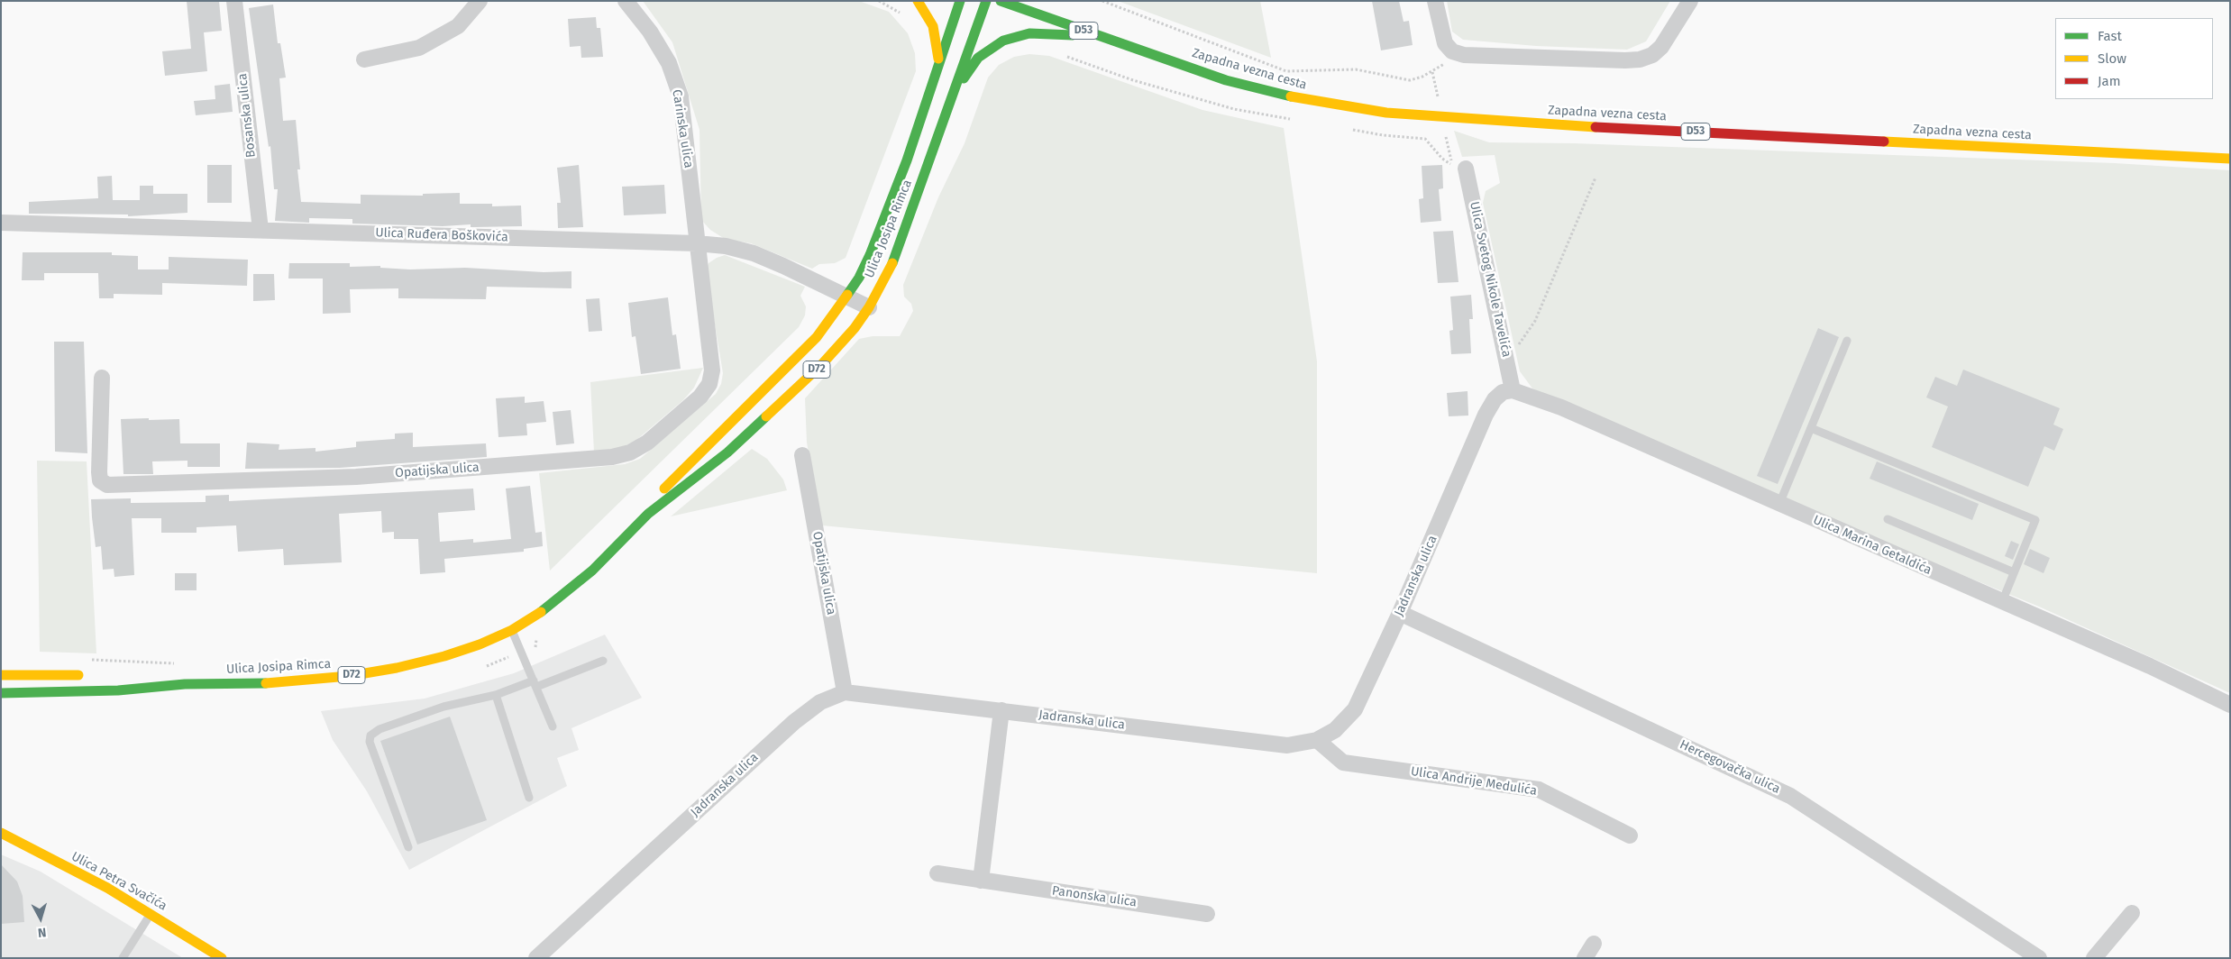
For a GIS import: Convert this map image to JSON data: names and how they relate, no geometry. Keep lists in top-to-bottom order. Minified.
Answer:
{"streets":{"main road":["D53","Zapadna vezna cesta","Ulica Josipa Rimca","D72","Ulica Petra Svačića"],"street":["Bosanska ulica","Carinska ulica","Ulica Ruđera Boškovića","Ulica Svetog Nikole Tavelića","Opatijska ulica","Ulica Marina Getaldića","Jadranska ulica","Hercegovačka ulica","Ulica Andrije Medulića","Panonska ulica"]},"crossings":[["Bosanska ulica","Ulica Ruđera Boškovića"],["Carinska ulica","Ulica Ruđera Boškovića"],["Carinska ulica","Opatijska ulica"],["Ulica Josipa Rimca","Ulica Ruđera Boškovića"],["Ulica Ruđera Boškovića","Opatijska ulica"],["Ulica Svetog Nikole Tavelića","Ulica Marina Getaldića"],["Ulica Svetog Nikole Tavelića","Jadranska ulica"],["Opatijska ulica","Jadranska ulica"],["Ulica Marina Getaldića","Jadranska ulica"],["Jadranska ulica","Hercegovačka ulica"],["Jadranska ulica","Ulica Andrije Medulića"]],"legend":["Fast","Slow","Jam"],"north":"bottom"}
